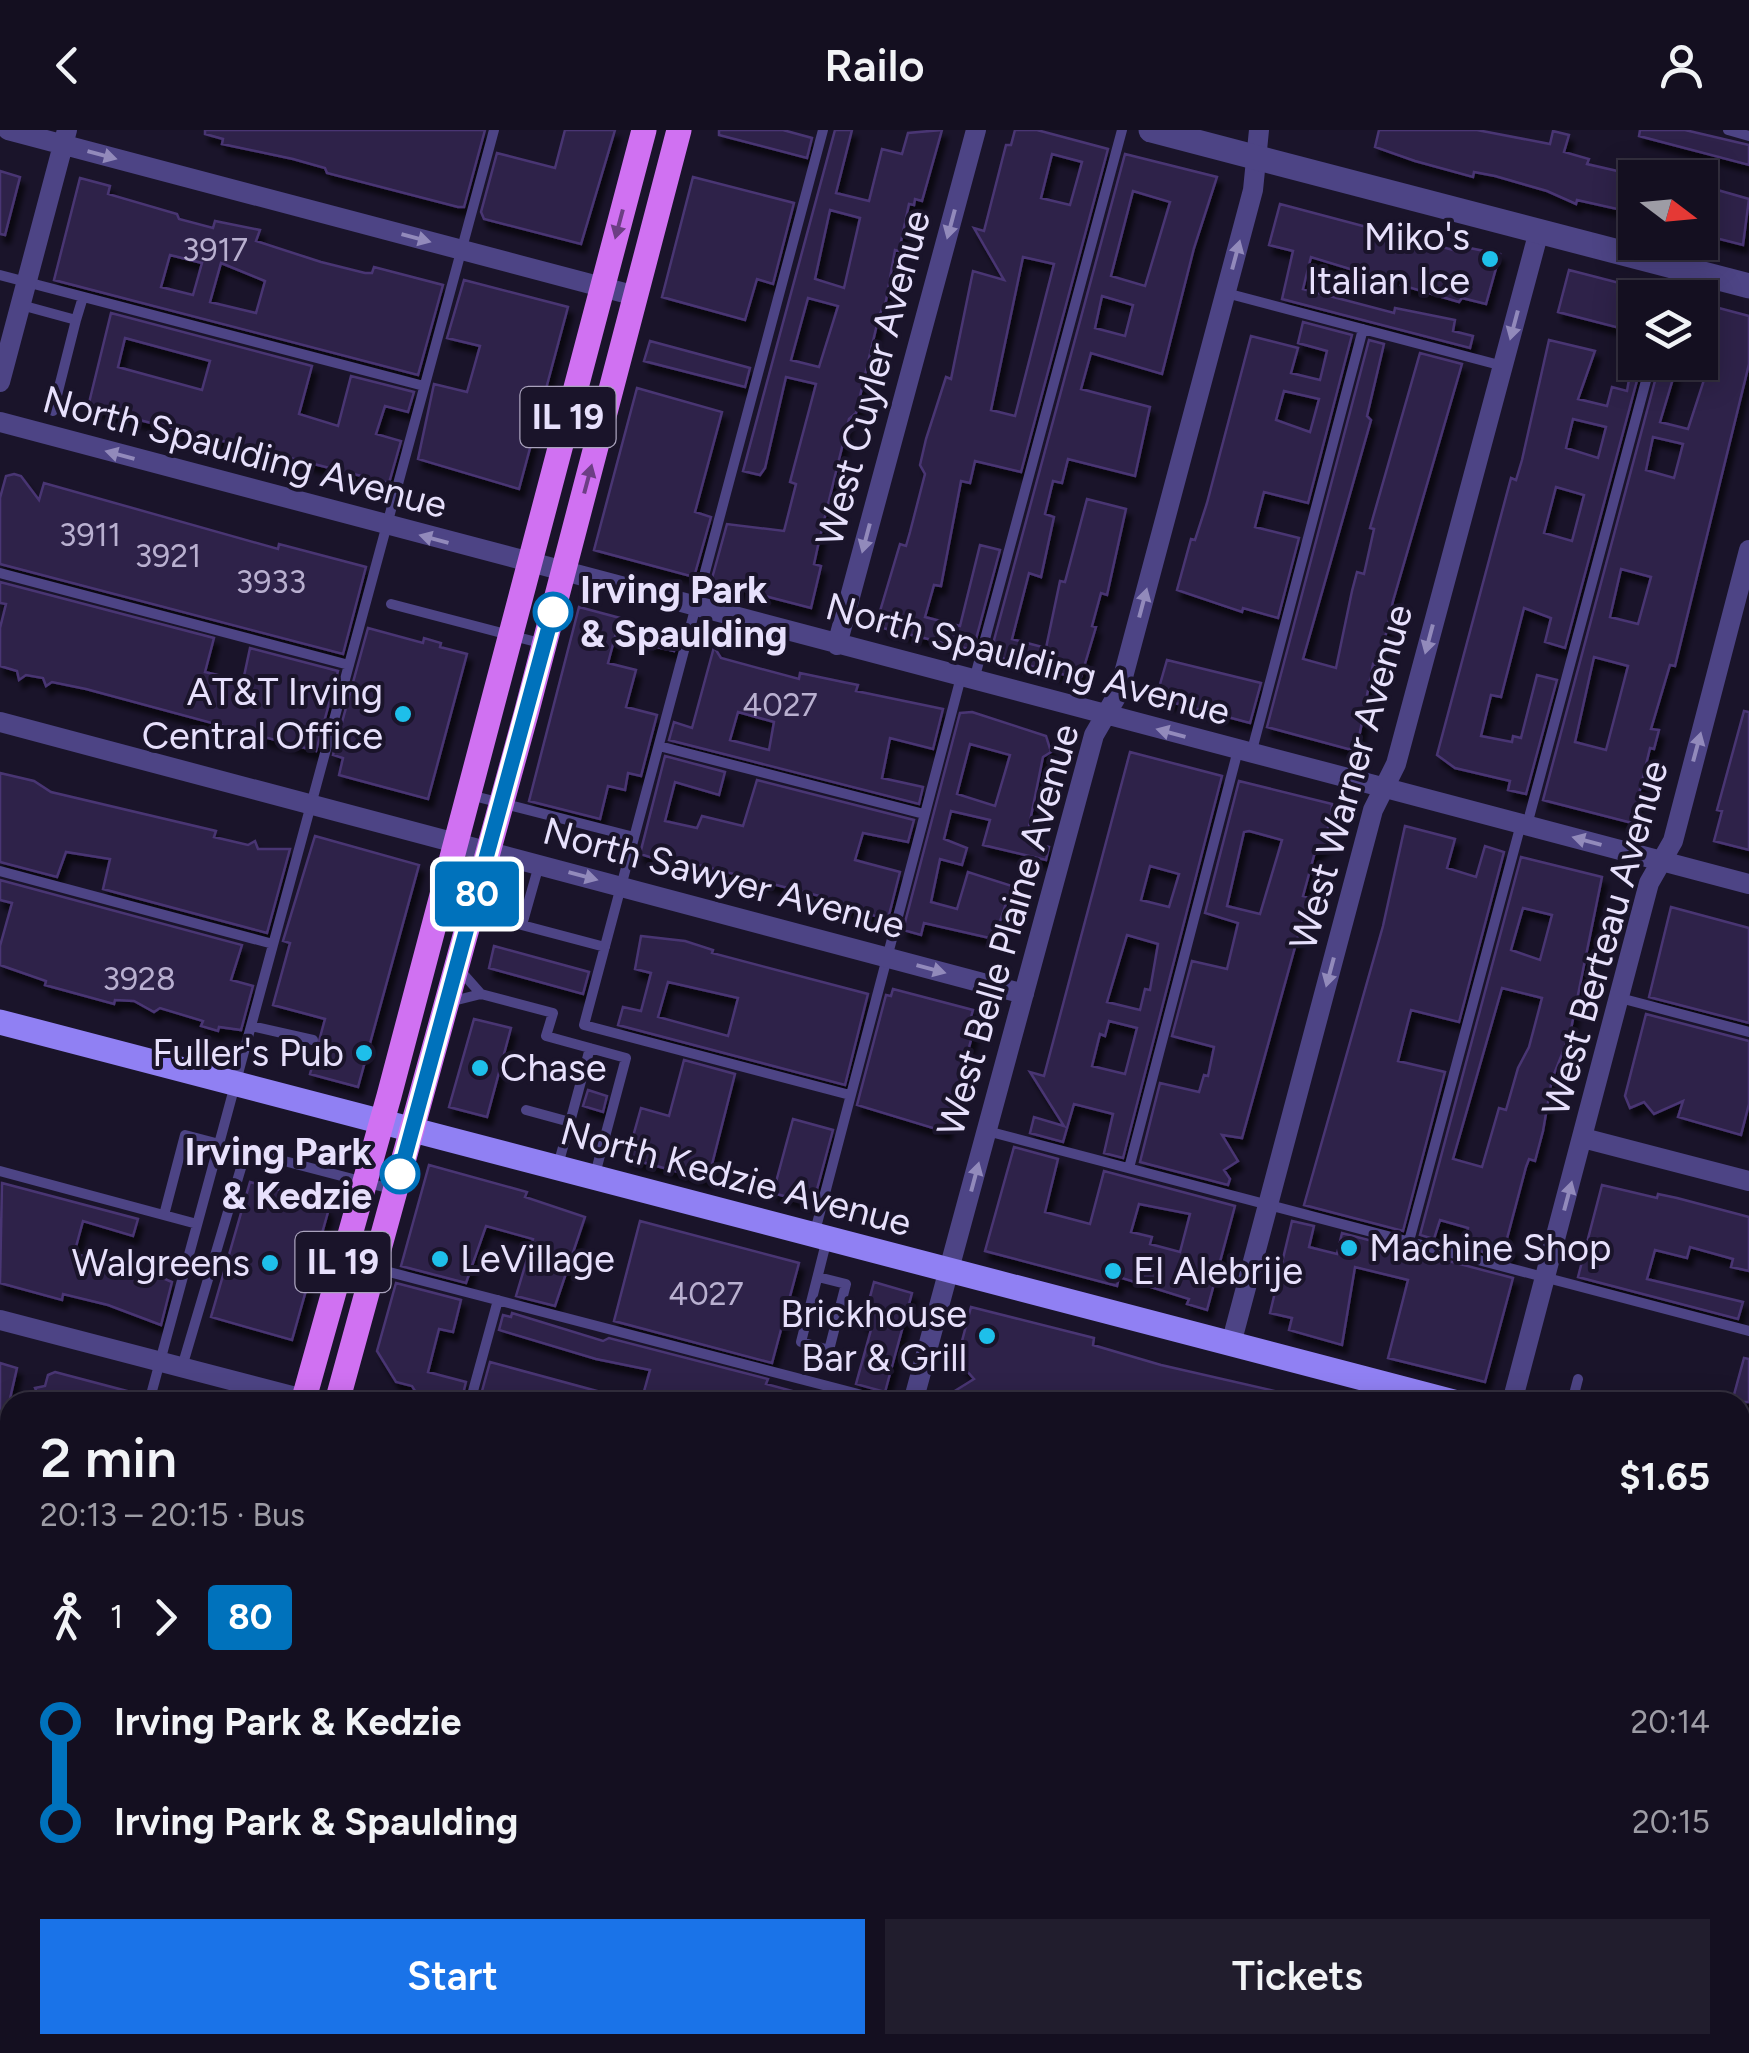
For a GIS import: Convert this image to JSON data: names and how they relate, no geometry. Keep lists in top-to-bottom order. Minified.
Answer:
{"streets":{"main road":["IL 19","North Kedzie Avenue"],"street":["West Cuyler Avenue","North Spaulding Avenue","West Warner Avenue","North Sawyer Avenue","West Belle Plaine Avenue","West Berteau Avenue"]},"crossings":[["West Cuyler Avenue","North Spaulding Avenue"],["IL 19","North Spaulding Avenue"],["IL 19","North Sawyer Avenue"],["IL 19","North Kedzie Avenue"],["North Spaulding Avenue","West Warner Avenue"],["North Spaulding Avenue","West Belle Plaine Avenue"],["North Spaulding Avenue","West Berteau Avenue"],["West Warner Avenue","North Kedzie Avenue"],["North Sawyer Avenue","West Belle Plaine Avenue"],["West Belle Plaine Avenue","North Kedzie Avenue"]],"one_way":["West Cuyler Avenue","North Spaulding Avenue","West Warner Avenue","West Belle Plaine Avenue","West Berteau Avenue"],"places":["Miko's Italian Ice","Irving Park & Spaulding","AT&T Irving Central Office","Fuller's Pub","Chase","Irving Park & Kedzie","Machine Shop","LeVillage","Walgreens","El Alebrije","Brickhouse Bar & Grill"],"lines":["bus line 80"],"house_numbers":["3917","3911","3921","3933","4027","3928","4027"],"north":"right","page":{"header":"Railo","on_map":"80","heading":["2 min","20:13 – 20:15 · Bus","$1.65"],"legs":["1","80"],"list":[{"name":"Irving Park & Kedzie","value":"20:14"},{"name":"Irving Park & Spaulding","value":"20:15"}],"buttons":["Start","Tickets"]}}
